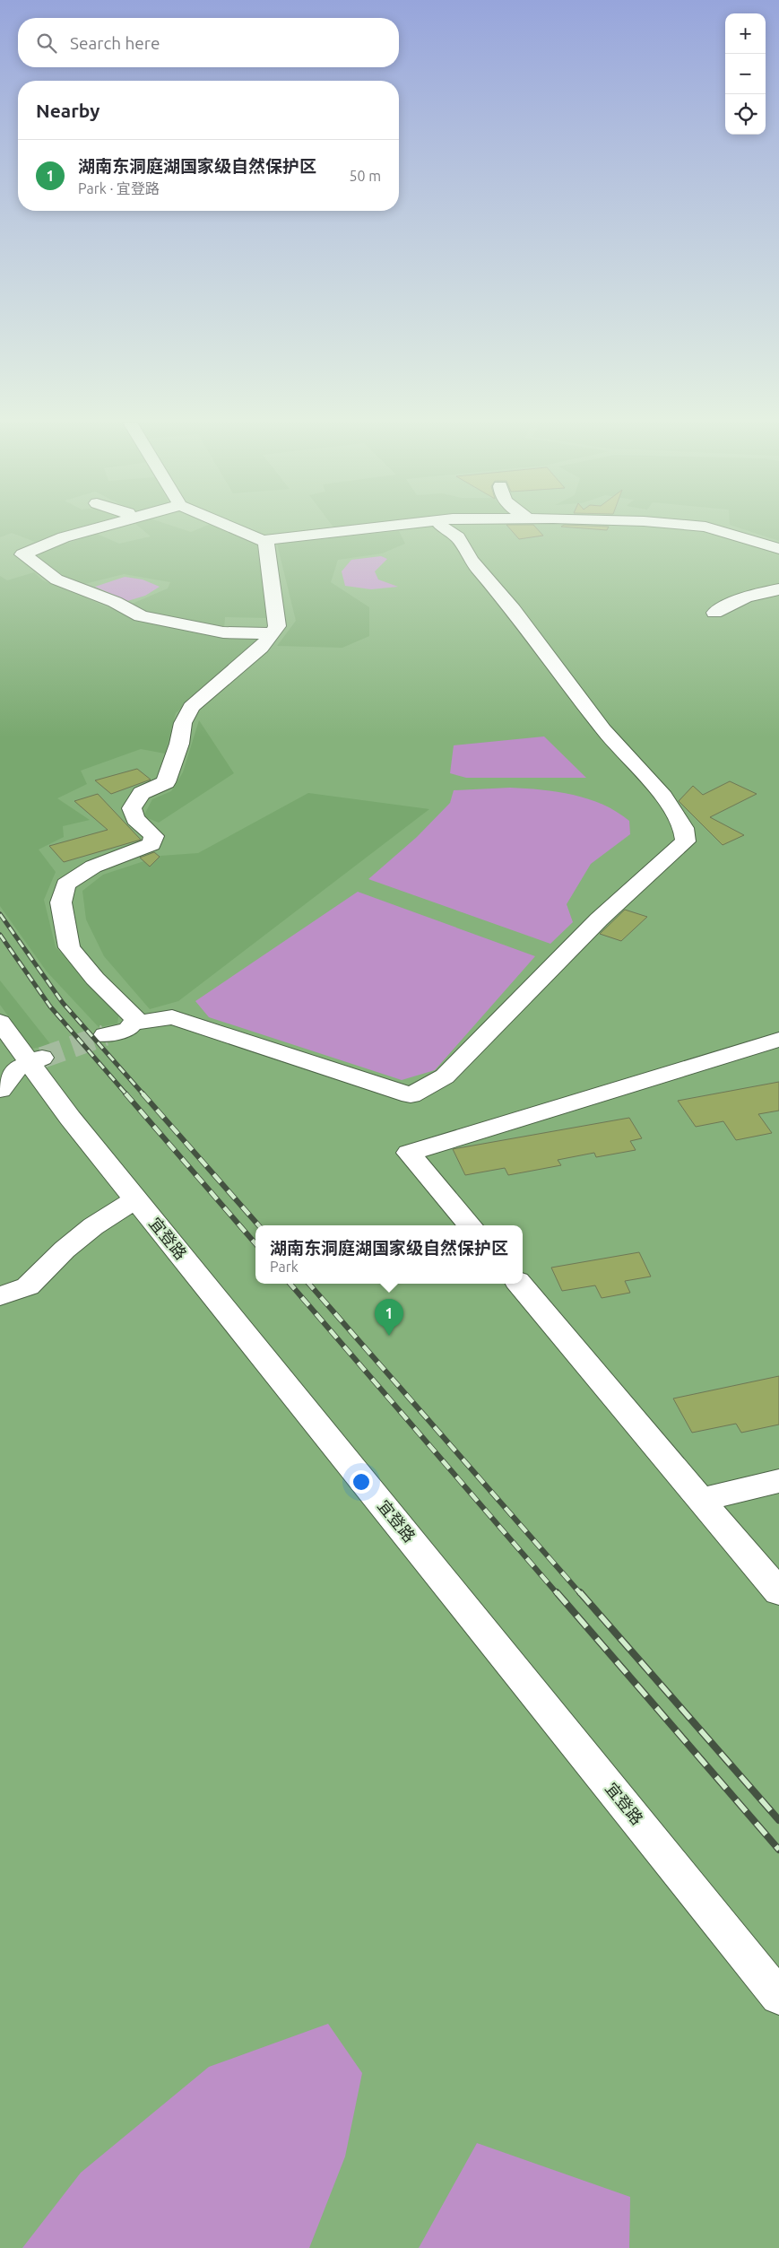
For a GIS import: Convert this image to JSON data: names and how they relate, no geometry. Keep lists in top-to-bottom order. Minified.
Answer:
{"streets":{"street":["宜登路"]},"page":{"map_buttons":["+","−"],"search":"Search here","heading":"Nearby","list":[{"mark":"1","name":"湖南东洞庭湖国家级自然保护区","note":"Park · 宜登路","value":"50 m"}],"popup":["湖南东洞庭湖国家级自然保护区","Park"],"pins":"1"}}
